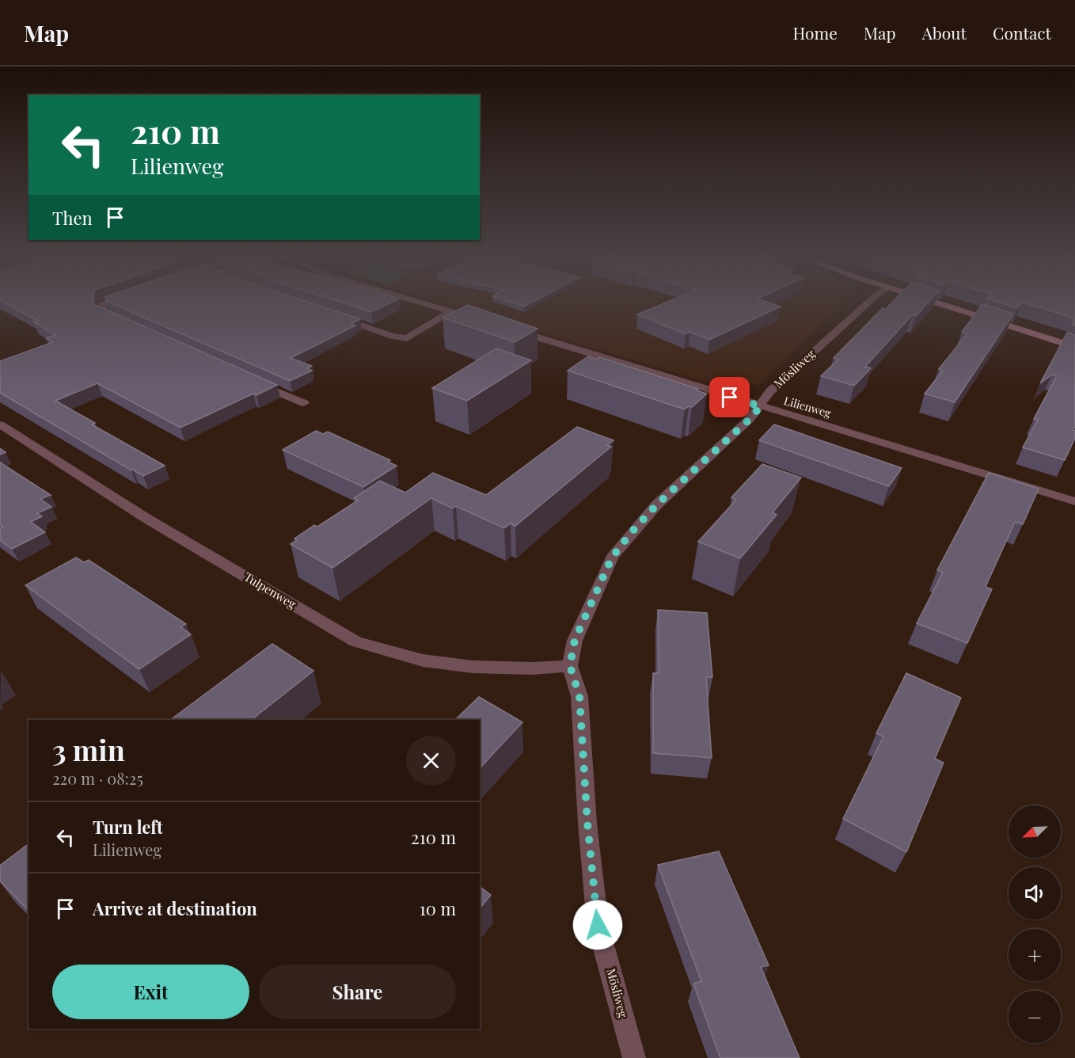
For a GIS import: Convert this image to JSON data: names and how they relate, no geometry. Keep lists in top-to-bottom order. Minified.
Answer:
{"streets":{"street":["Mösliweg","Lilienweg","Tulpenweg"]},"crossings":[["Mösliweg","Lilienweg"],["Mösliweg","Tulpenweg"]],"north":"bottom left","page":{"header":"Map","nav":["Home","Map","About","Contact"],"turn":["210 m","Lilienweg"],"then":"Then","heading":["3 min","220 m · 08:25"],"list":[{"name":"Turn left","note":"Lilienweg","value":"210 m"},{"name":"Arrive at destination","value":"10 m"}],"map_buttons":["+","−"],"buttons":["Exit","Share"]}}
